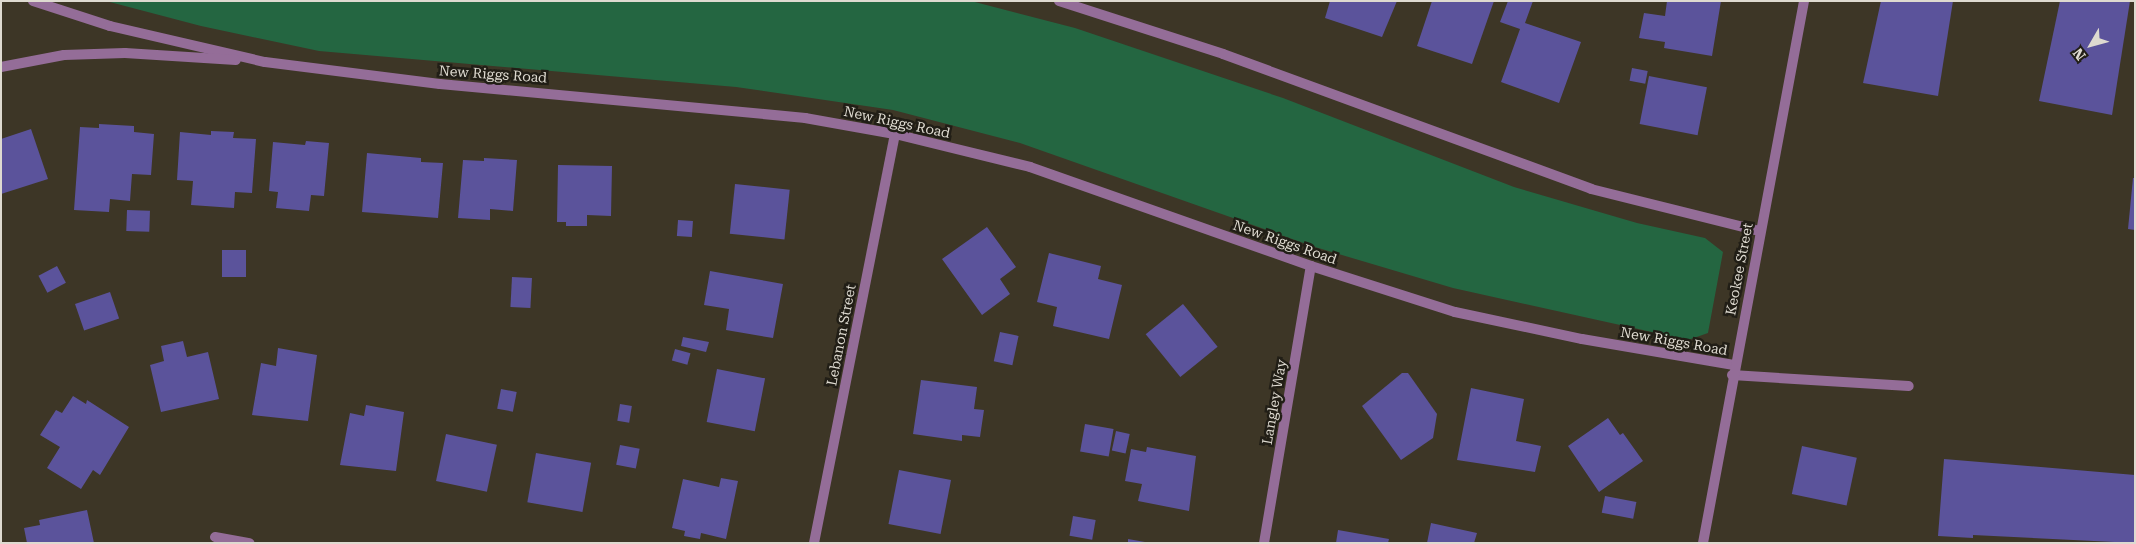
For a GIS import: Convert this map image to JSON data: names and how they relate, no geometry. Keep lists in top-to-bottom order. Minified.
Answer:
{"streets":{"street":["New Riggs Road","Keokee Street","Lebanon Street","Langley Way"]},"crossings":[["New Riggs Road","Keokee Street"],["New Riggs Road","Lebanon Street"],["New Riggs Road","Langley Way"]],"north":"bottom left"}
